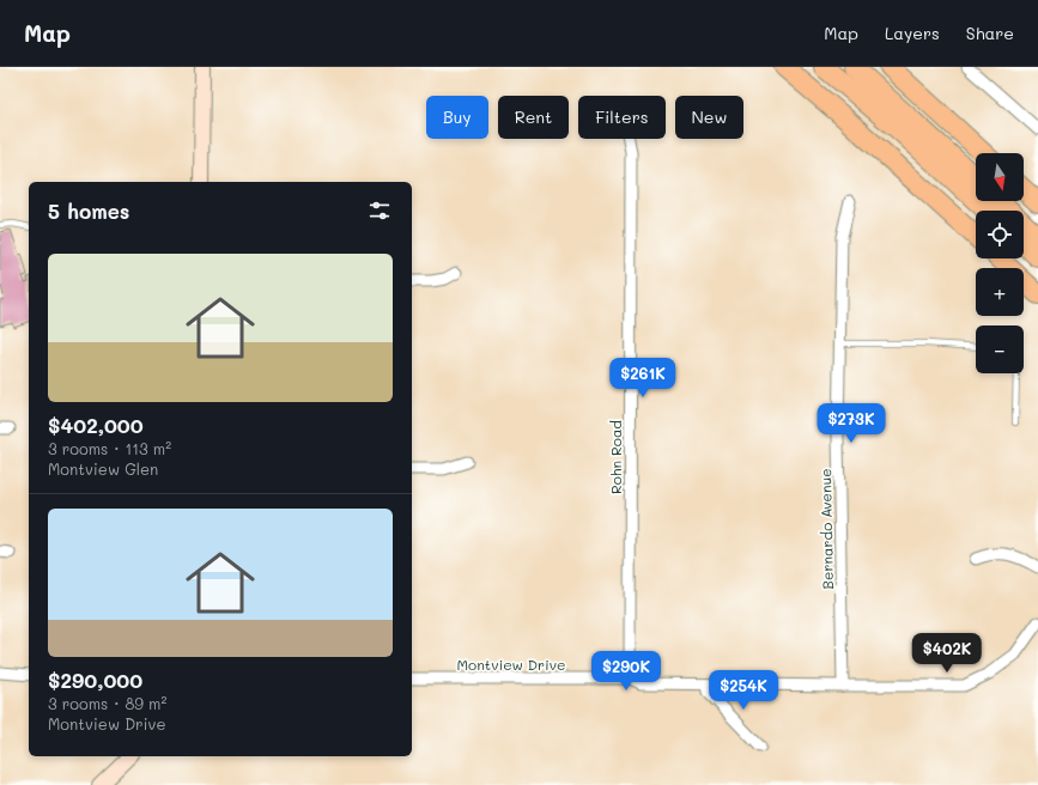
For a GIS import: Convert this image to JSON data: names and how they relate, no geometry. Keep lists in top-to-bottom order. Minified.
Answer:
{"streets":{"street":["Rohn Road","Bernardo Avenue","Montview Drive"]},"crossings":[["Rohn Road","Montview Drive"],["Bernardo Avenue","Montview Drive"]],"north":"bottom","page":{"header":"Map","nav":["Map","Layers","Share"],"chip":["Buy","Rent","Filters","New"],"map_buttons":["+","−"],"heading":"5 homes","list":[{"name":"$402,000","note":"3 rooms · 113 m² · Montview Glen"},{"name":"$290,000","note":"3 rooms · 89 m² · Montview Drive"}],"price":["$261K","$273K","$402K","$290K","$254K"]}}
